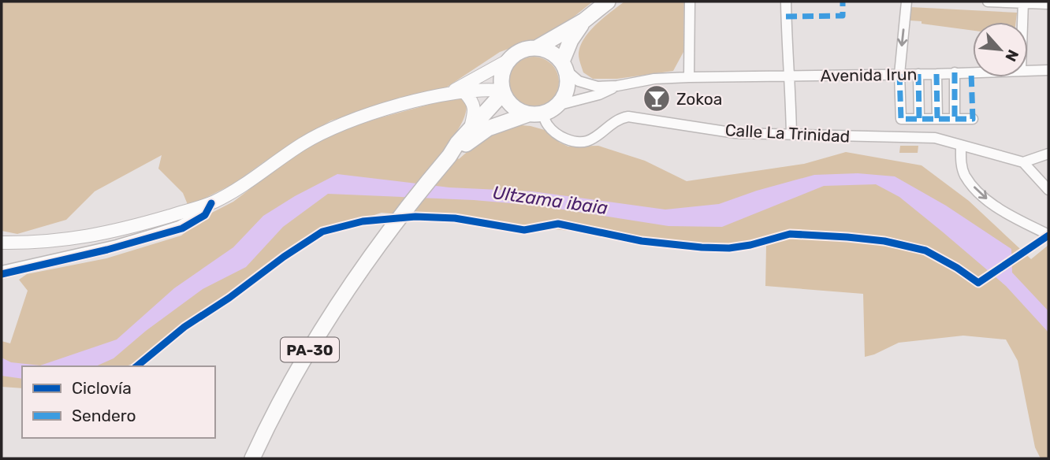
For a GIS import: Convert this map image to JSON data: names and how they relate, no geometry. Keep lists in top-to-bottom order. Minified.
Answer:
{"streets":{"highway":["PA-30"],"street":["Avenida Irun","Calle La Trinidad"]},"crossings":[["Calle La Trinidad","PA-30"]],"water":["Ultzama ibaia"],"places":{"bar":["Zokoa"]},"legend":["Ciclovía","Sendero"],"north":"bottom right"}
